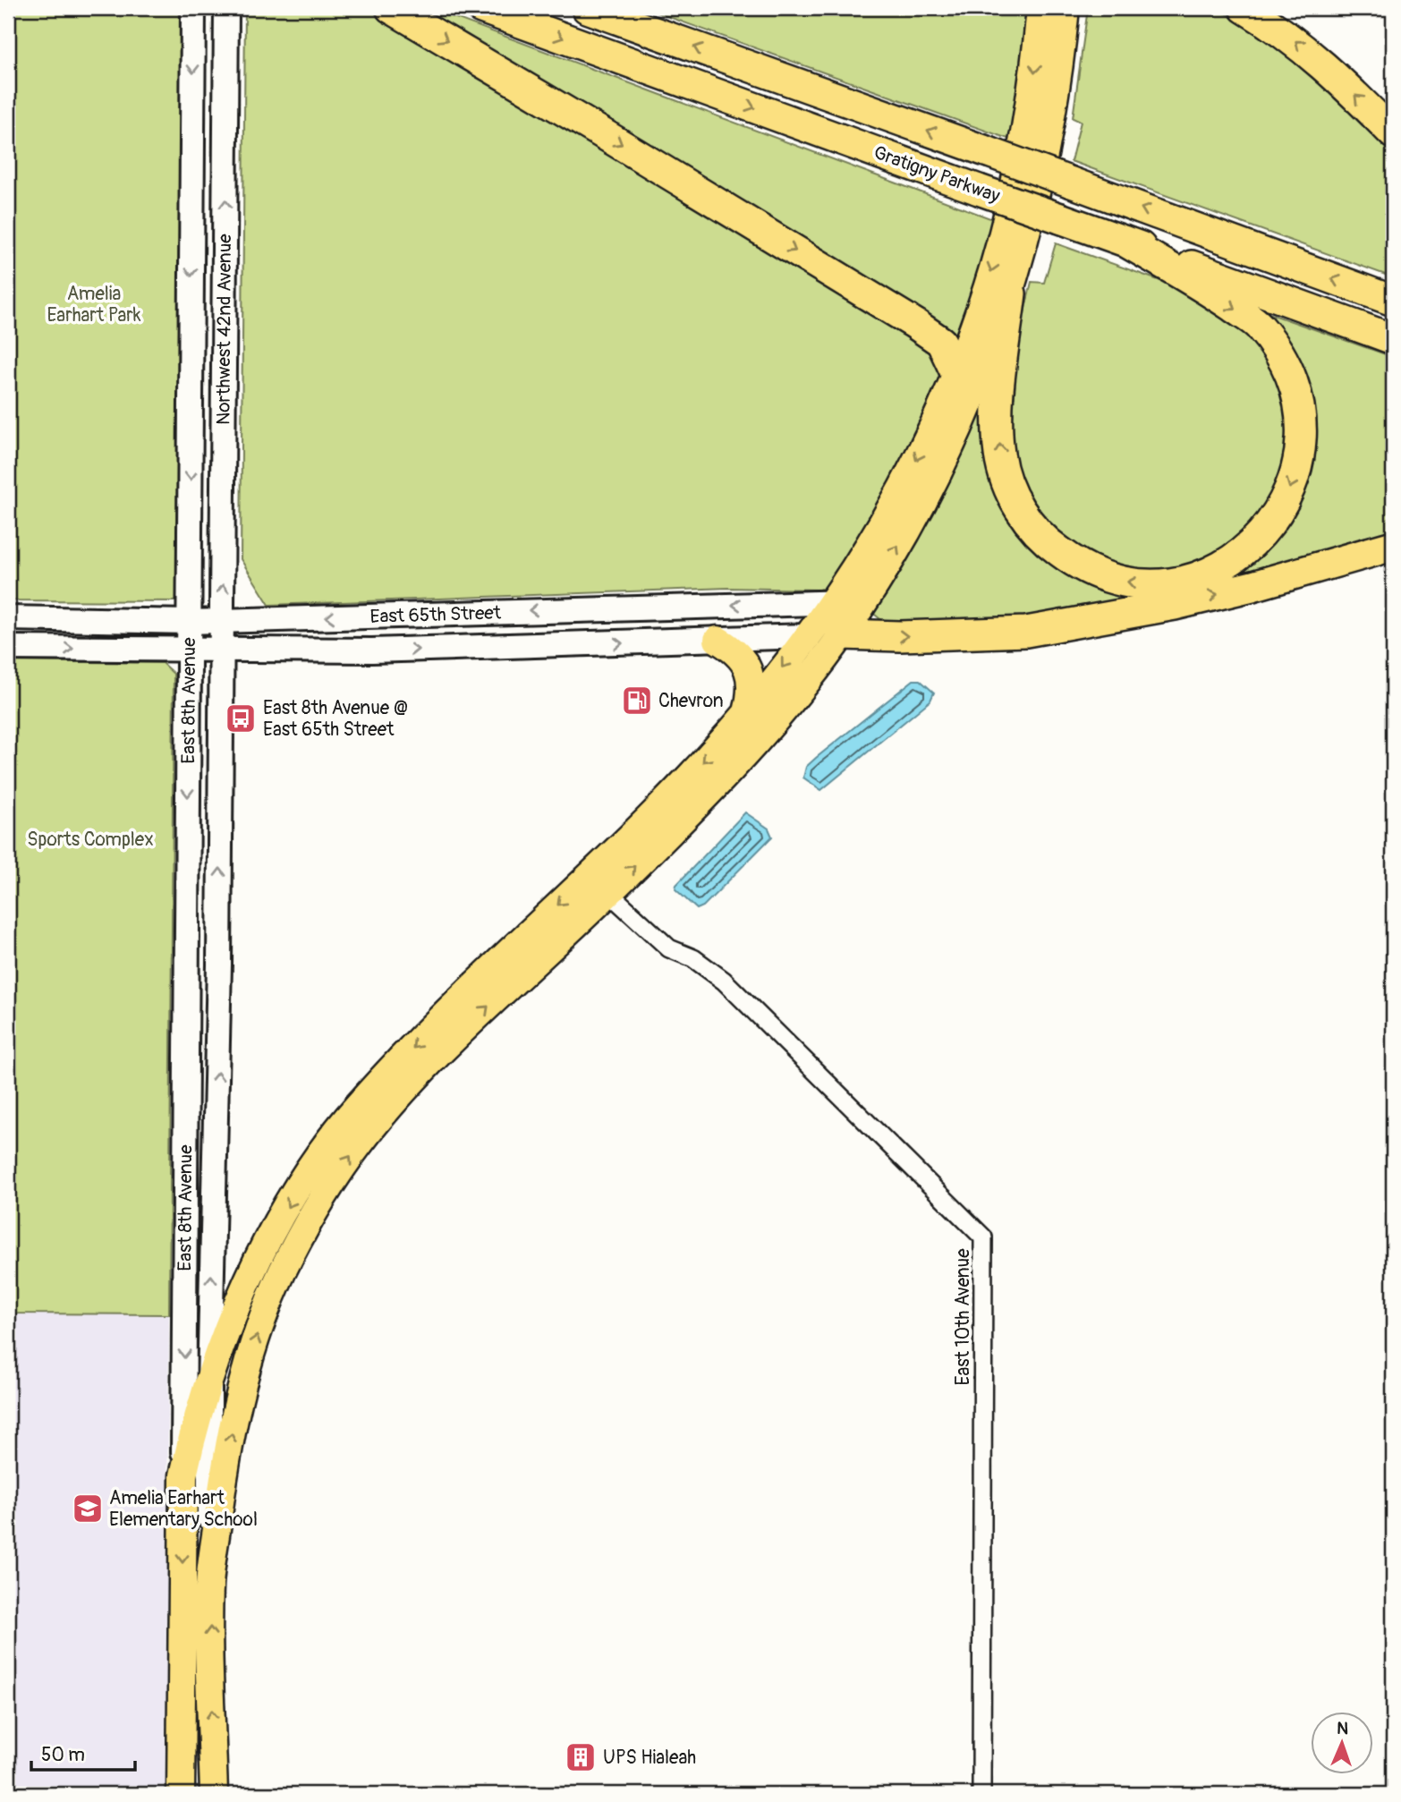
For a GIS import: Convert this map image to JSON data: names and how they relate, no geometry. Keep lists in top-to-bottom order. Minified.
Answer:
{"streets":{"highway":["Gratigny Parkway"],"main road":["Northwest 42nd Avenue","East 65th Street","East 8th Avenue"],"street":["East 10th Avenue"]},"crossings":[["Northwest 42nd Avenue","East 65th Street"],["Northwest 42nd Avenue","East 8th Avenue"],["East 65th Street","East 8th Avenue"]],"parks":["Amelia Earhart Park","Sports Complex"],"places":{"fuel station":["Chevron"],"bus stop":["East 8th Avenue @ East 65th Street"],"school or university":["Amelia Earhart Elementary School"],"building":["UPS Hialeah"]},"scale_bar":"50 m","north":"top"}
